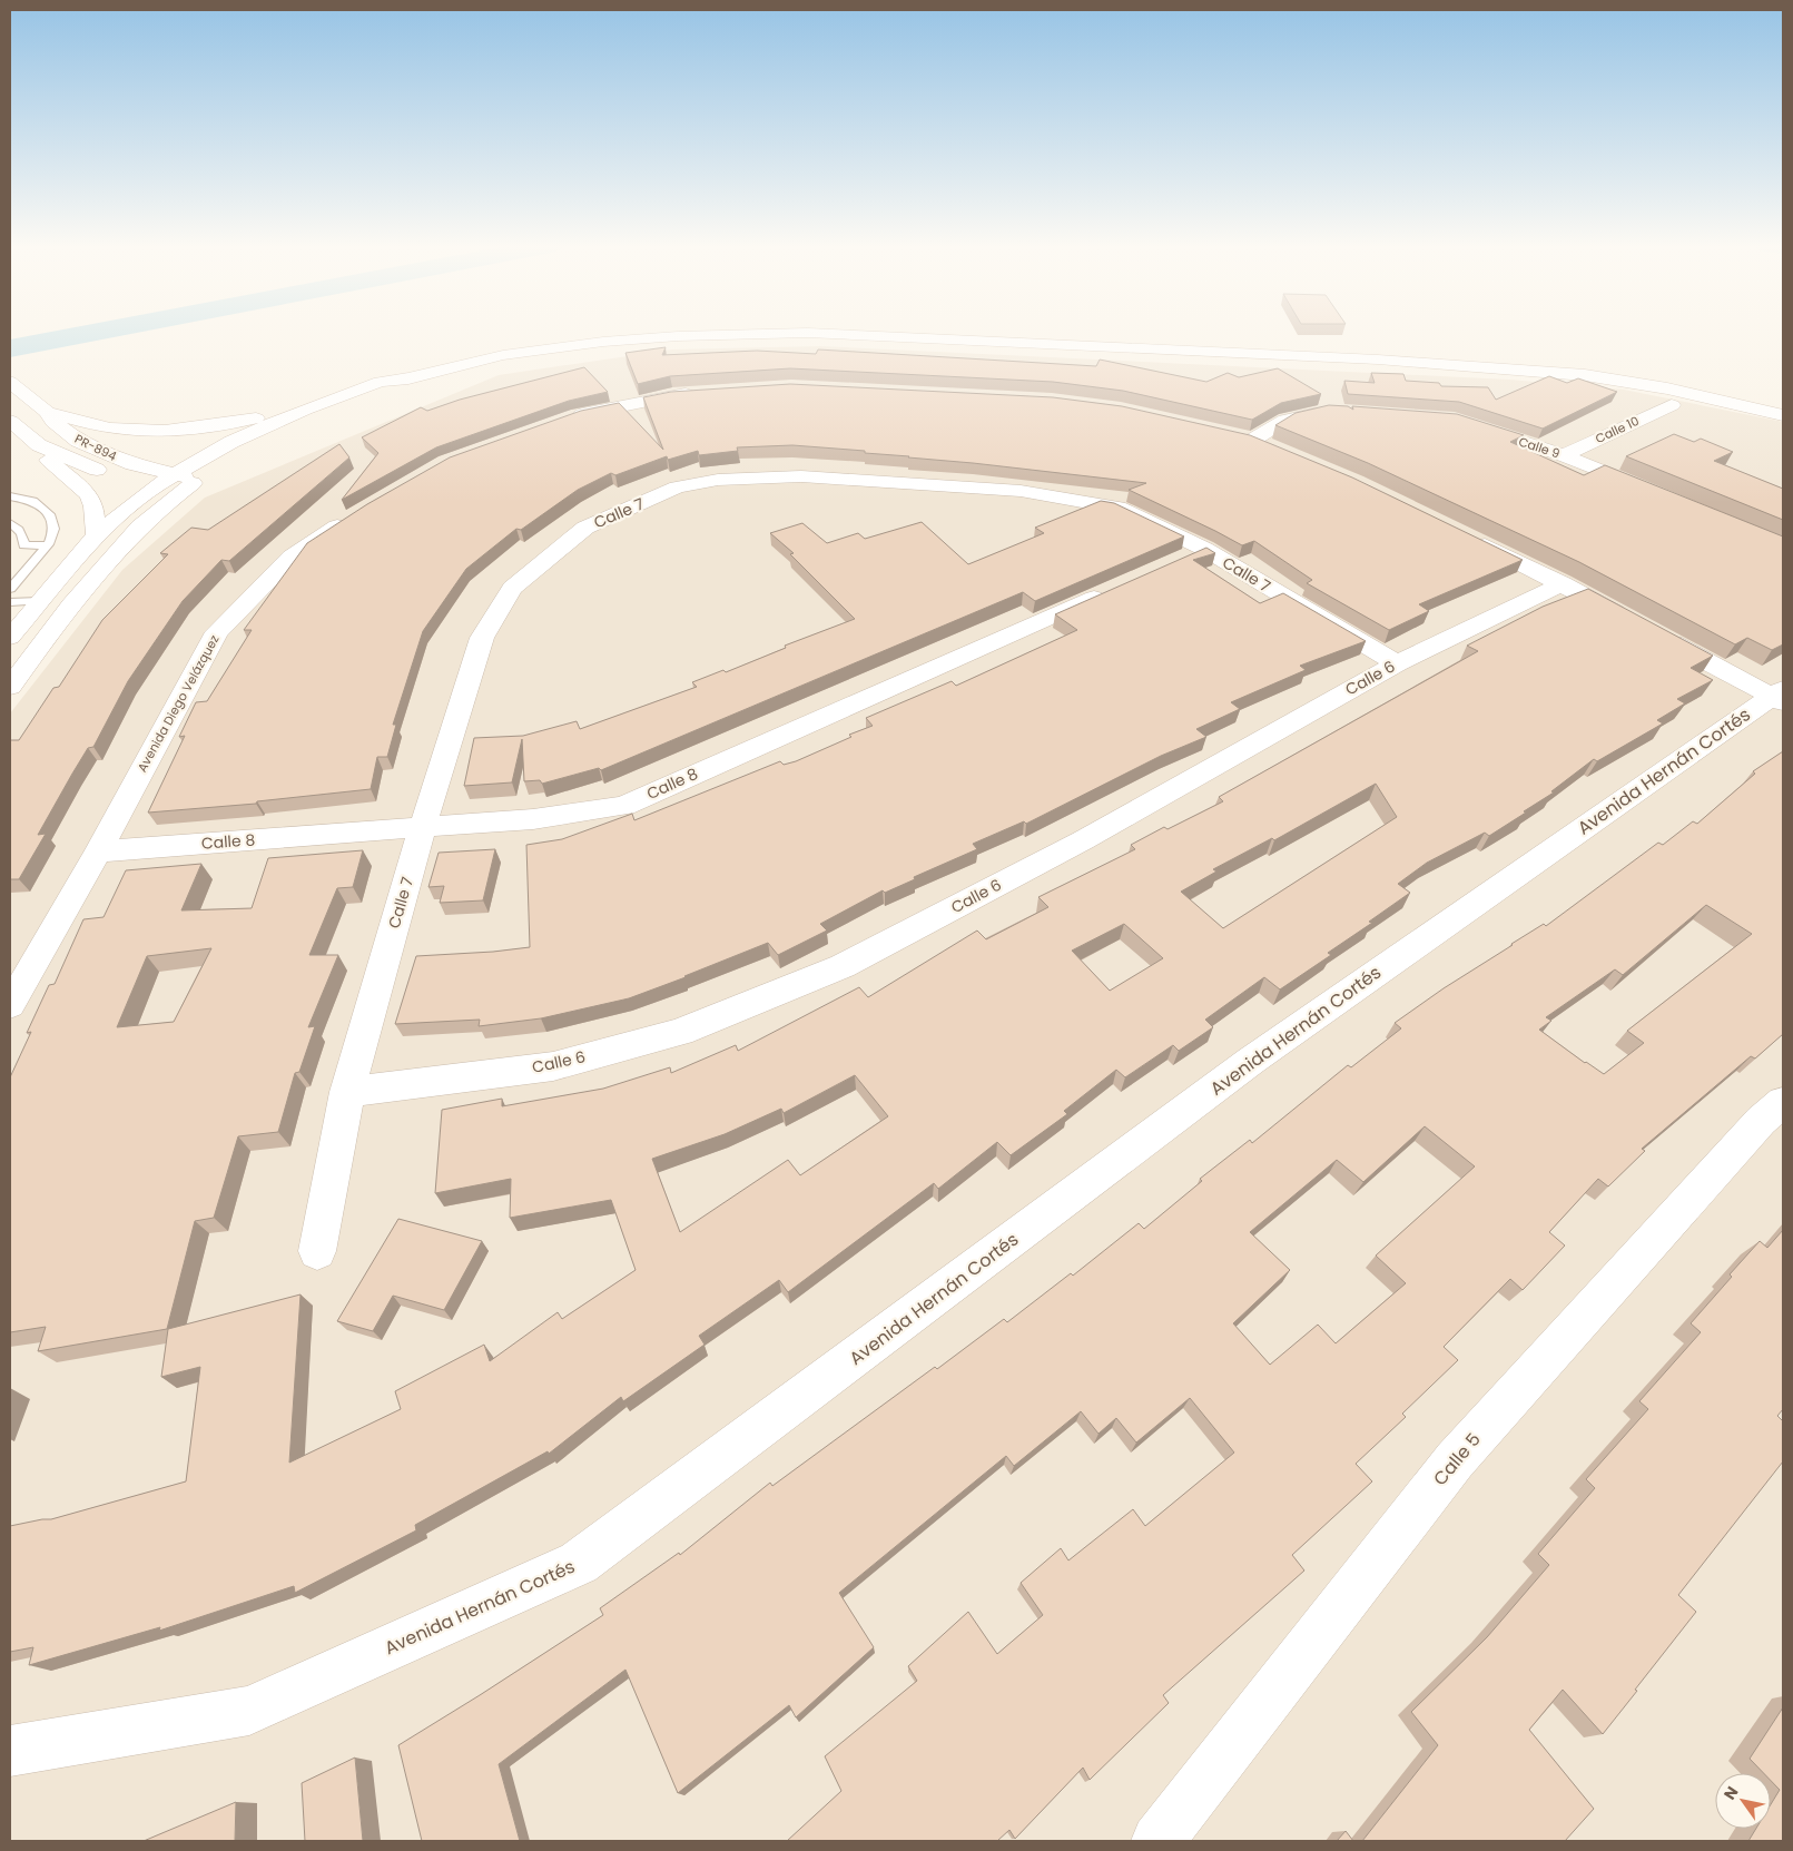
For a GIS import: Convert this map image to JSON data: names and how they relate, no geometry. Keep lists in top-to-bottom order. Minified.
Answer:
{"streets":{"street":["Calle 10","PR-894","Calle 9","Calle 7","Calle 6","Avenida Diego Velázquez","Avenida Hernán Cortés","Calle 8","Calle 5"]},"crossings":[["Calle 10","Calle 9"],["Calle 7","Calle 6"],["Calle 7","Calle 8"],["Avenida Diego Velázquez","Calle 8"]],"north":"top left"}
